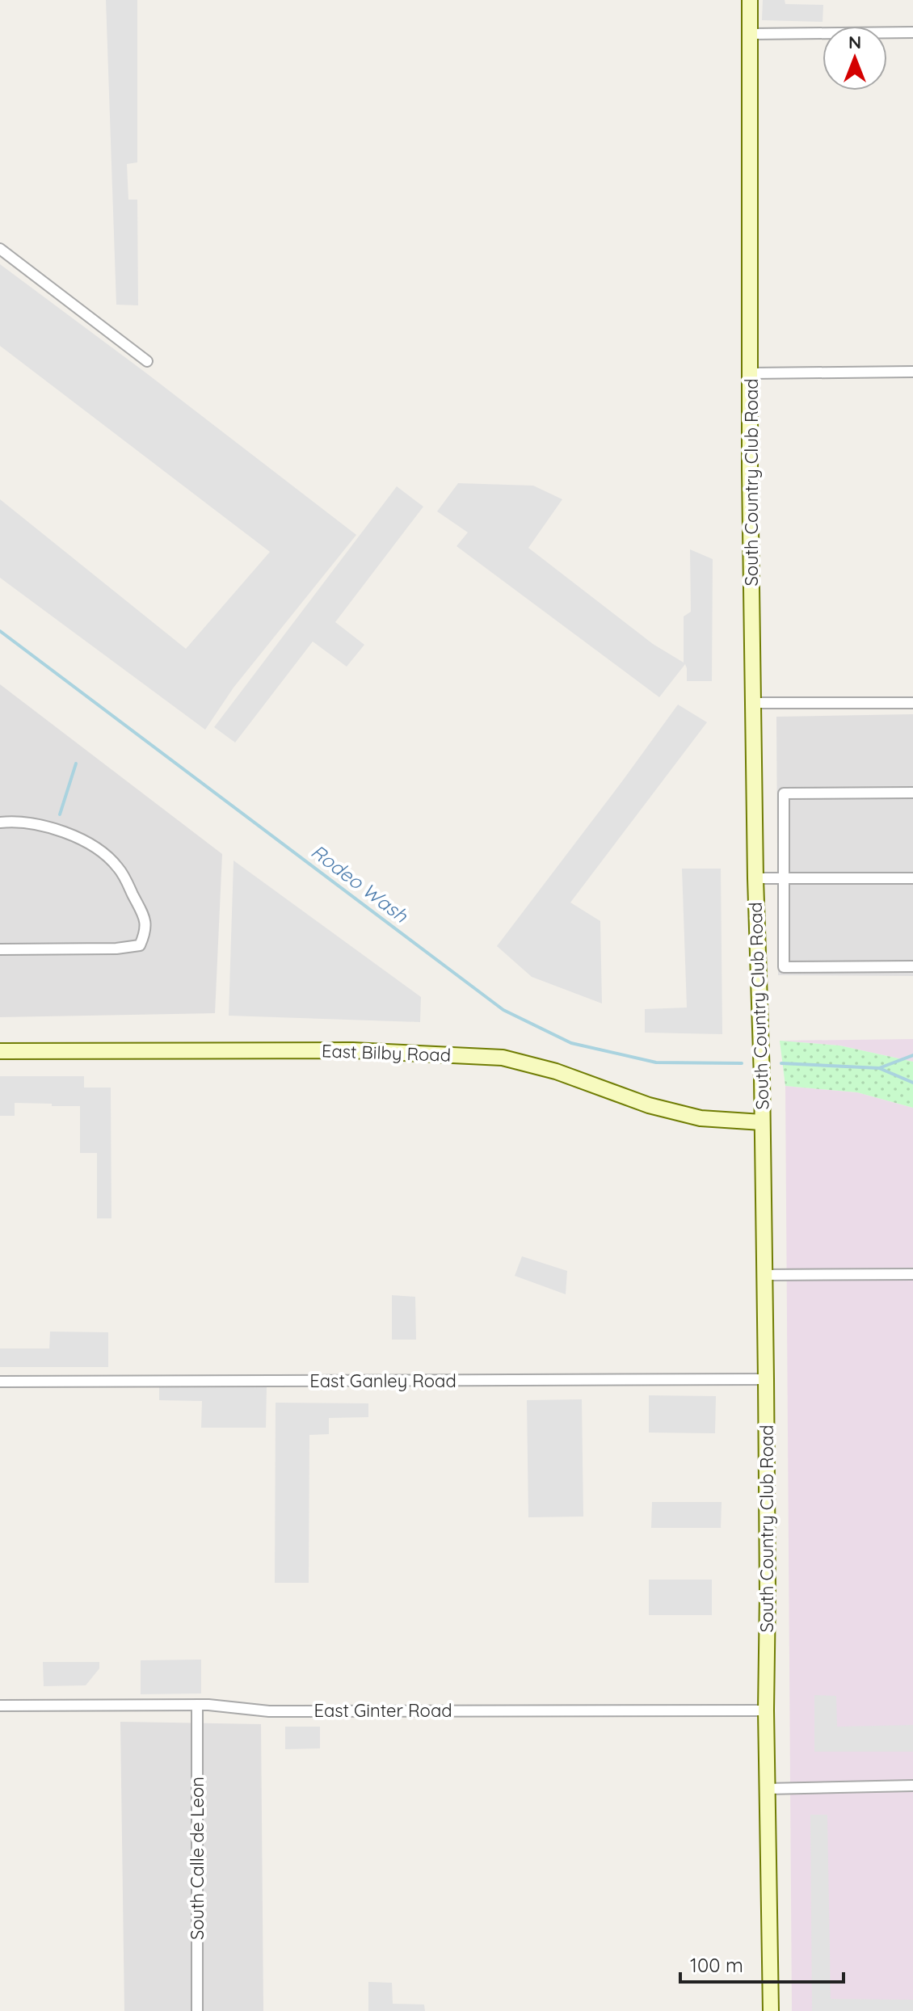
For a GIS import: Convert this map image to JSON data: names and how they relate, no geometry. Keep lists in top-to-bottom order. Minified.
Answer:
{"streets":{"street":["South Country Club Road","East Bilby Road","East Ganley Road","East Ginter Road","South Calle de Leon"]},"crossings":[["South Country Club Road","East Bilby Road"],["South Country Club Road","East Ganley Road"],["South Country Club Road","East Ginter Road"],["East Ginter Road","South Calle de Leon"]],"water":["Rodeo Wash"],"scale_bar":"100 m","north":"top"}
